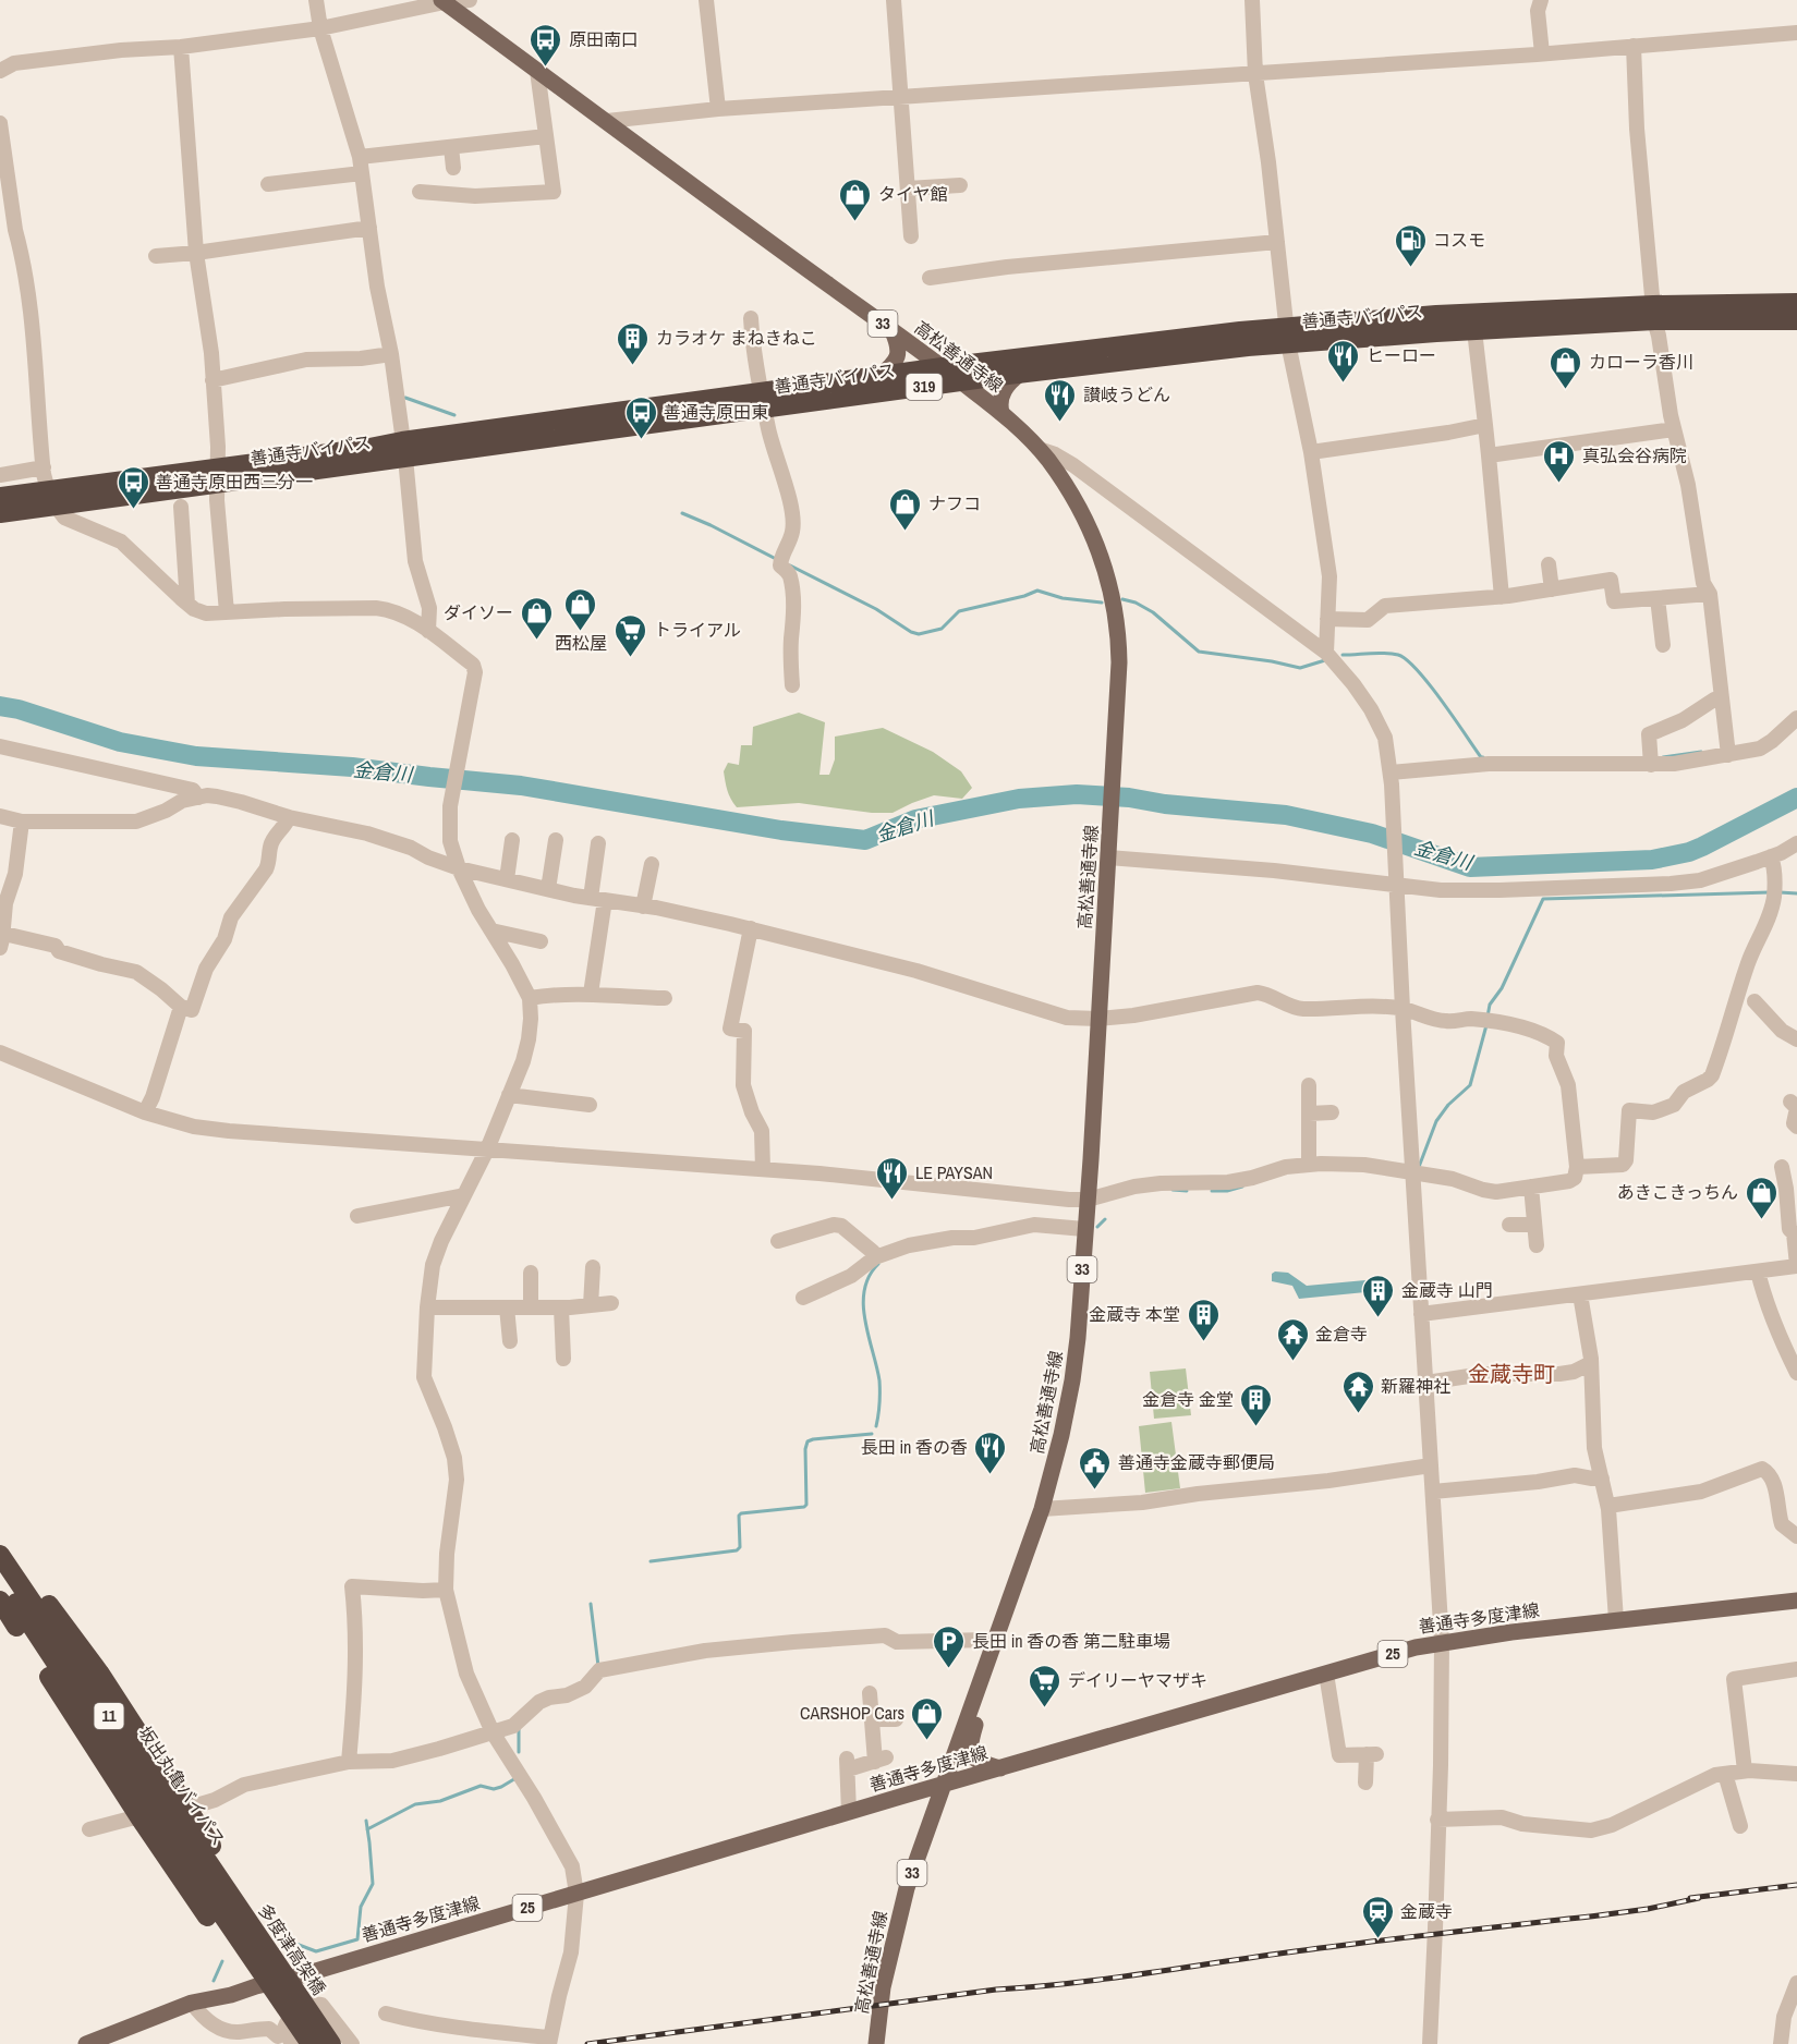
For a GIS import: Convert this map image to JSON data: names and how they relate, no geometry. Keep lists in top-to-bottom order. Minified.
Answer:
{"streets":{"highway":["善通寺バイパス","319","11","坂出丸亀バイパス","多度津高架橋"],"main road":["33","高松善通寺線","善通寺多度津線","25"]},"crossings":[["善通寺バイパス","高松善通寺線"],["高松善通寺線","善通寺多度津線"],["11","坂出丸亀バイパス"],["11","多度津高架橋"],["坂出丸亀バイパス","多度津高架橋"]],"districts":["金蔵寺町"],"water":["金倉川"],"places":{"bus stop":["原田南口","善通寺原田東","善通寺原田西三分一"],"shop":["タイヤ館","カローラ香川","ナフコ","西松屋","ダイソー","あきこきっちん","CARSHOP Cars"],"fuel station":["コスモ"],"building":["カラオケ まねきねこ","金蔵寺 山門","金蔵寺 本堂","金倉寺 金堂"],"restaurant":["ヒーロー","讃岐うどん","LE PAYSAN","長田 in 香の香"],"hospital":["真弘会谷病院"],"supermarket":["トライアル","デイリーヤマザキ"],"temple":["金倉寺","新羅神社"],"public building":["善通寺金蔵寺郵便局"],"parking":["長田 in 香の香 第二駐車場"],"station":["金蔵寺"]}}
